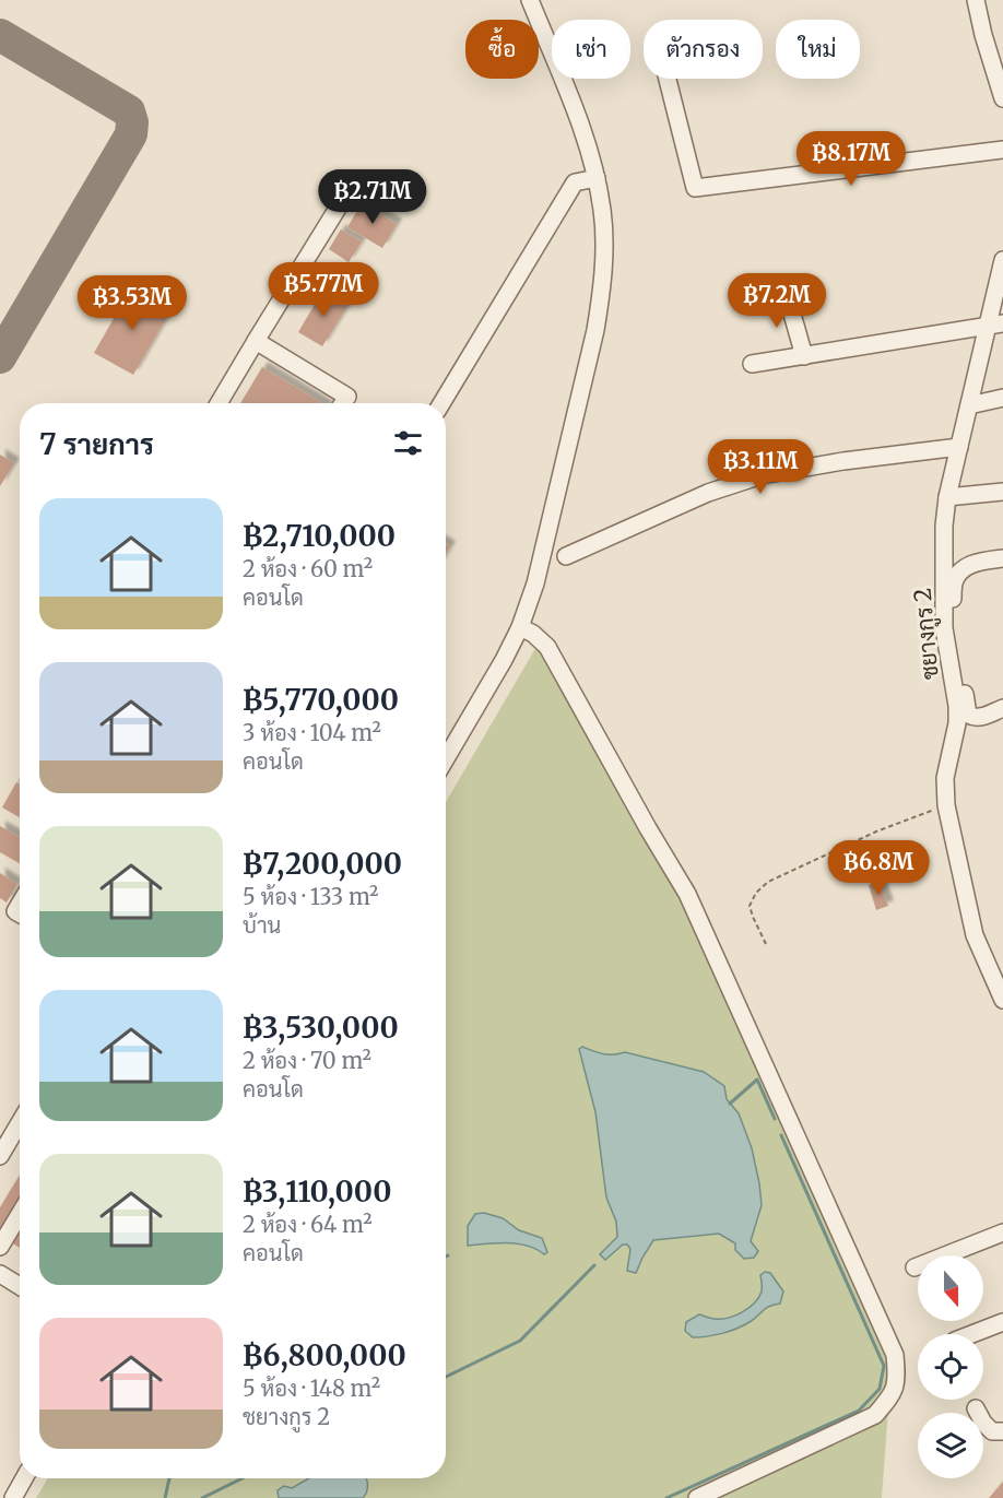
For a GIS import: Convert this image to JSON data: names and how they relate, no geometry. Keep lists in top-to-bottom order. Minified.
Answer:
{"streets":{"street":["ชยางกูร 2"]},"north":"bottom","page":{"chip":["ซื้อ","เช่า","ตัวกรอง","ใหม่"],"price":["฿8.17M","฿2.71M","฿5.77M","฿7.2M","฿3.53M","฿3.11M","฿6.8M"],"heading":"7 รายการ","list":[{"name":"฿2,710,000","note":"2 ห้อง · 60 m² · คอนโด"},{"name":"฿5,770,000","note":"3 ห้อง · 104 m² · คอนโด"},{"name":"฿7,200,000","note":"5 ห้อง · 133 m² · บ้าน"},{"name":"฿3,530,000","note":"2 ห้อง · 70 m² · คอนโด"},{"name":"฿3,110,000","note":"2 ห้อง · 64 m² · คอนโด"},{"name":"฿6,800,000","note":"5 ห้อง · 148 m² · ชยางกูร 2"}]}}
